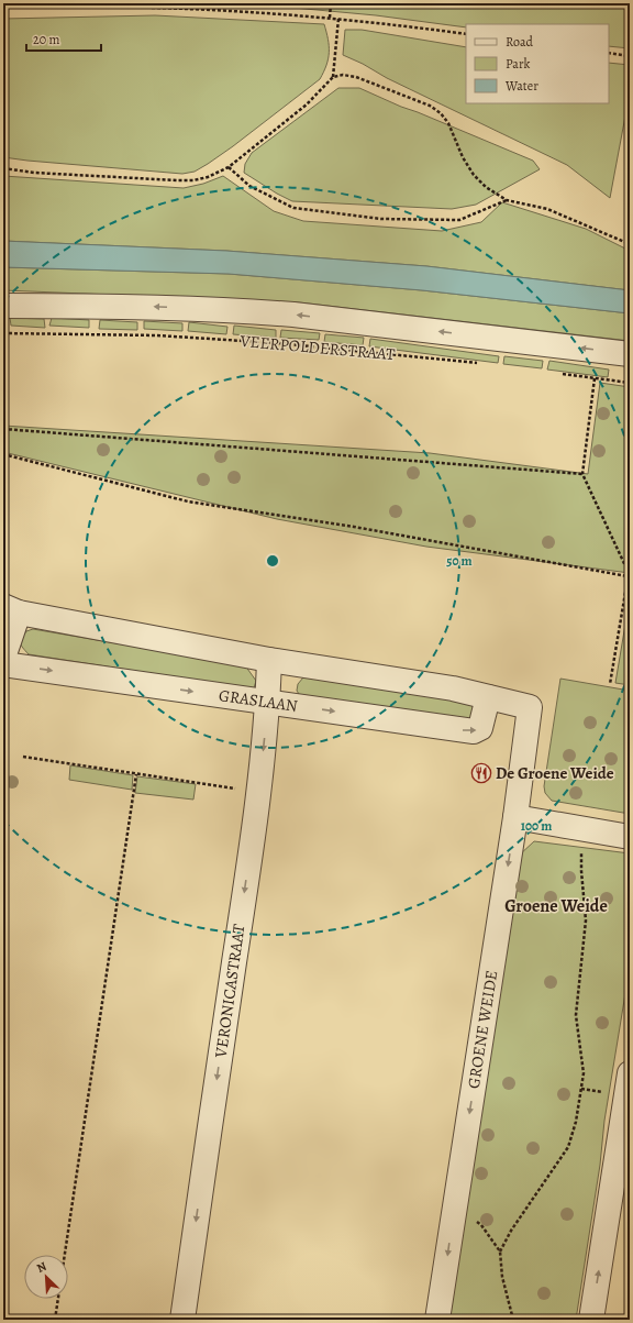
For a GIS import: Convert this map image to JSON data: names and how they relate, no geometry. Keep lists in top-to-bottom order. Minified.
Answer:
{"streets":{"street":["VEERPOLDERSTRAAT","GRASLAAN","VERONICASTRAAT","GROENE WEIDE"]},"crossings":[["GRASLAAN","VERONICASTRAAT"],["GRASLAAN","GROENE WEIDE"]],"one_way":["VEERPOLDERSTRAAT","VERONICASTRAAT"],"districts":["Groene Weide"],"places":{"restaurant":["De Groene Weide"]},"legend":["Road","Park","Water"],"scale_bar":"20 m","north":"top left","rings":["50 m","100 m"]}
